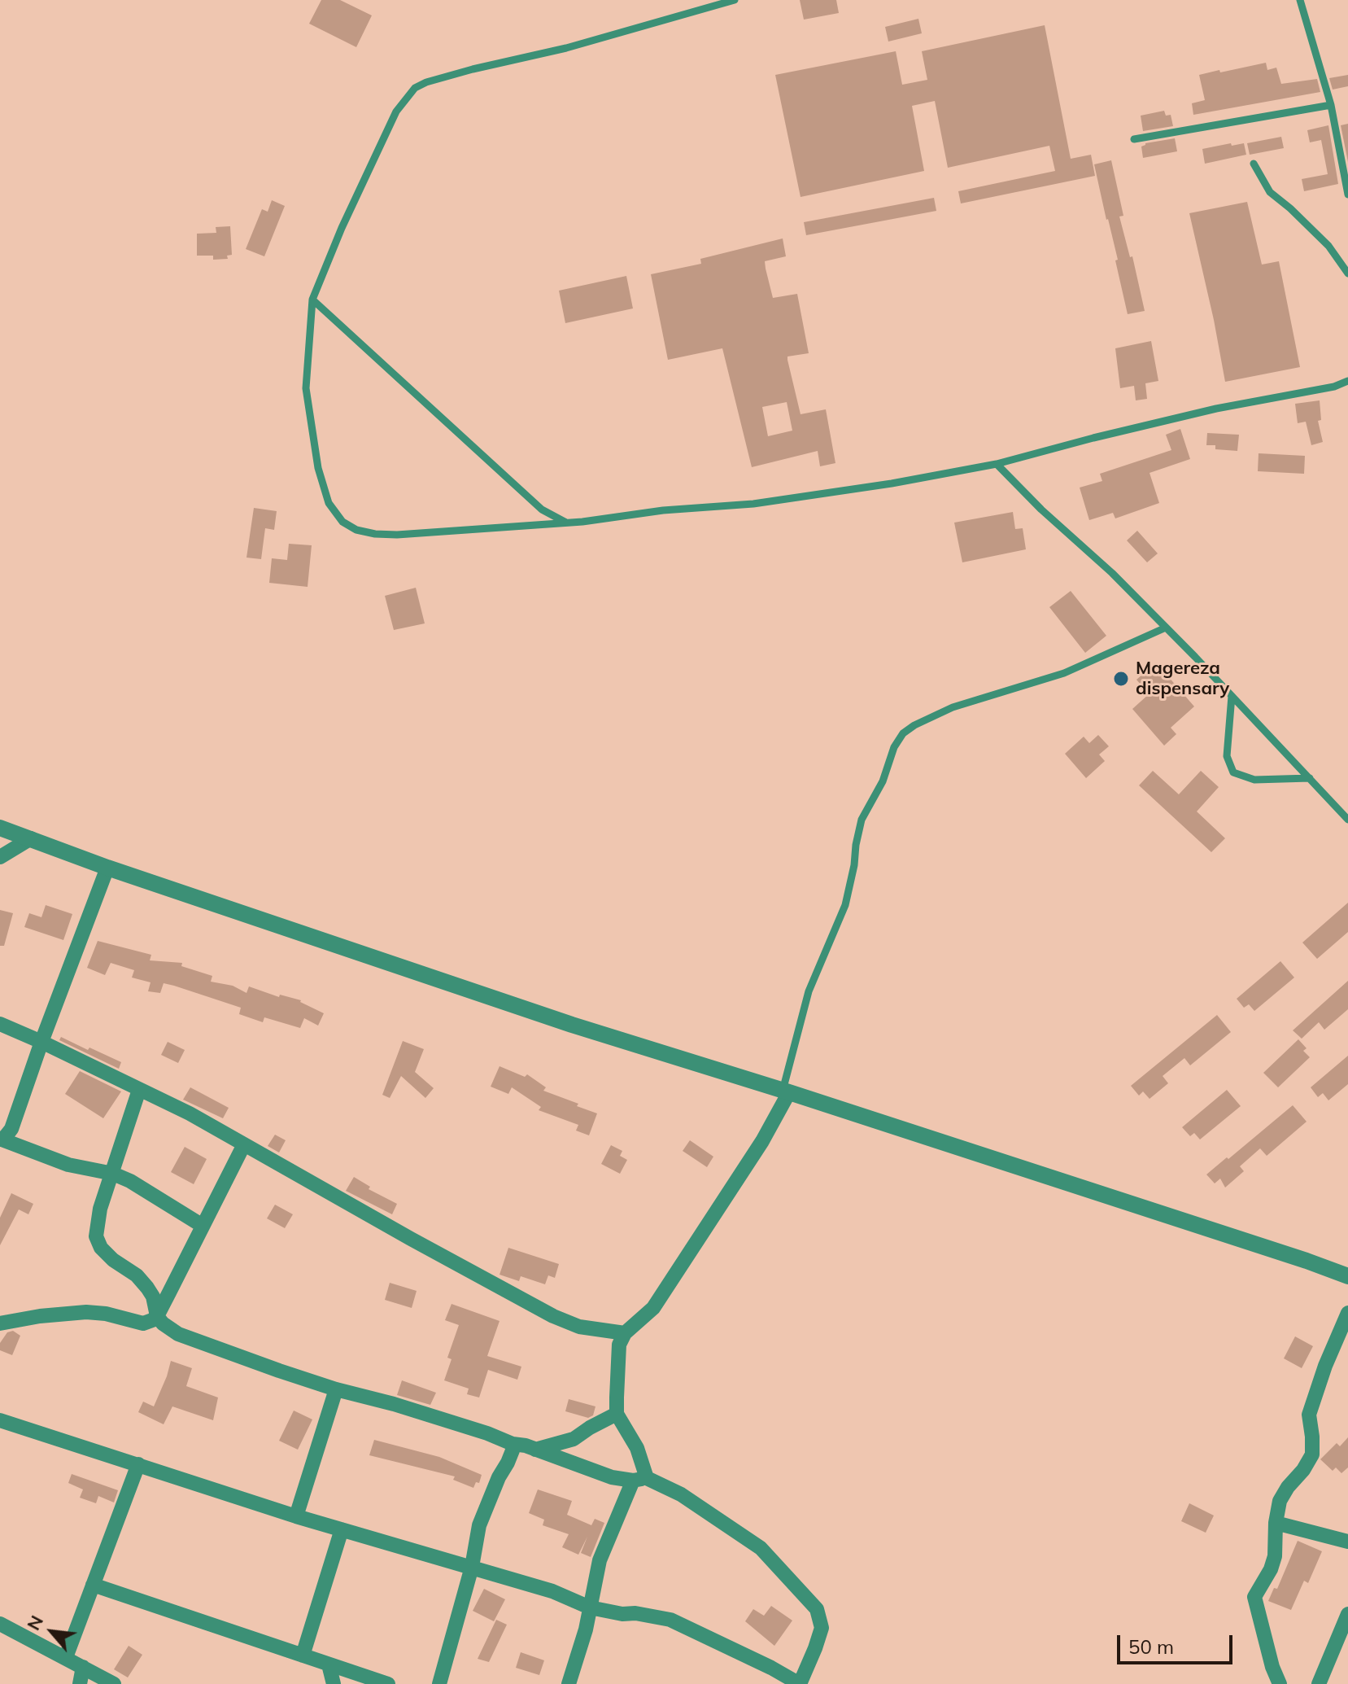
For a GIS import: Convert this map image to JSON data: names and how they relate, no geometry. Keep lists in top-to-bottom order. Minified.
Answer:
{"places":["Magereza dispensary"],"scale_bar":"50 m","north":"top left"}
